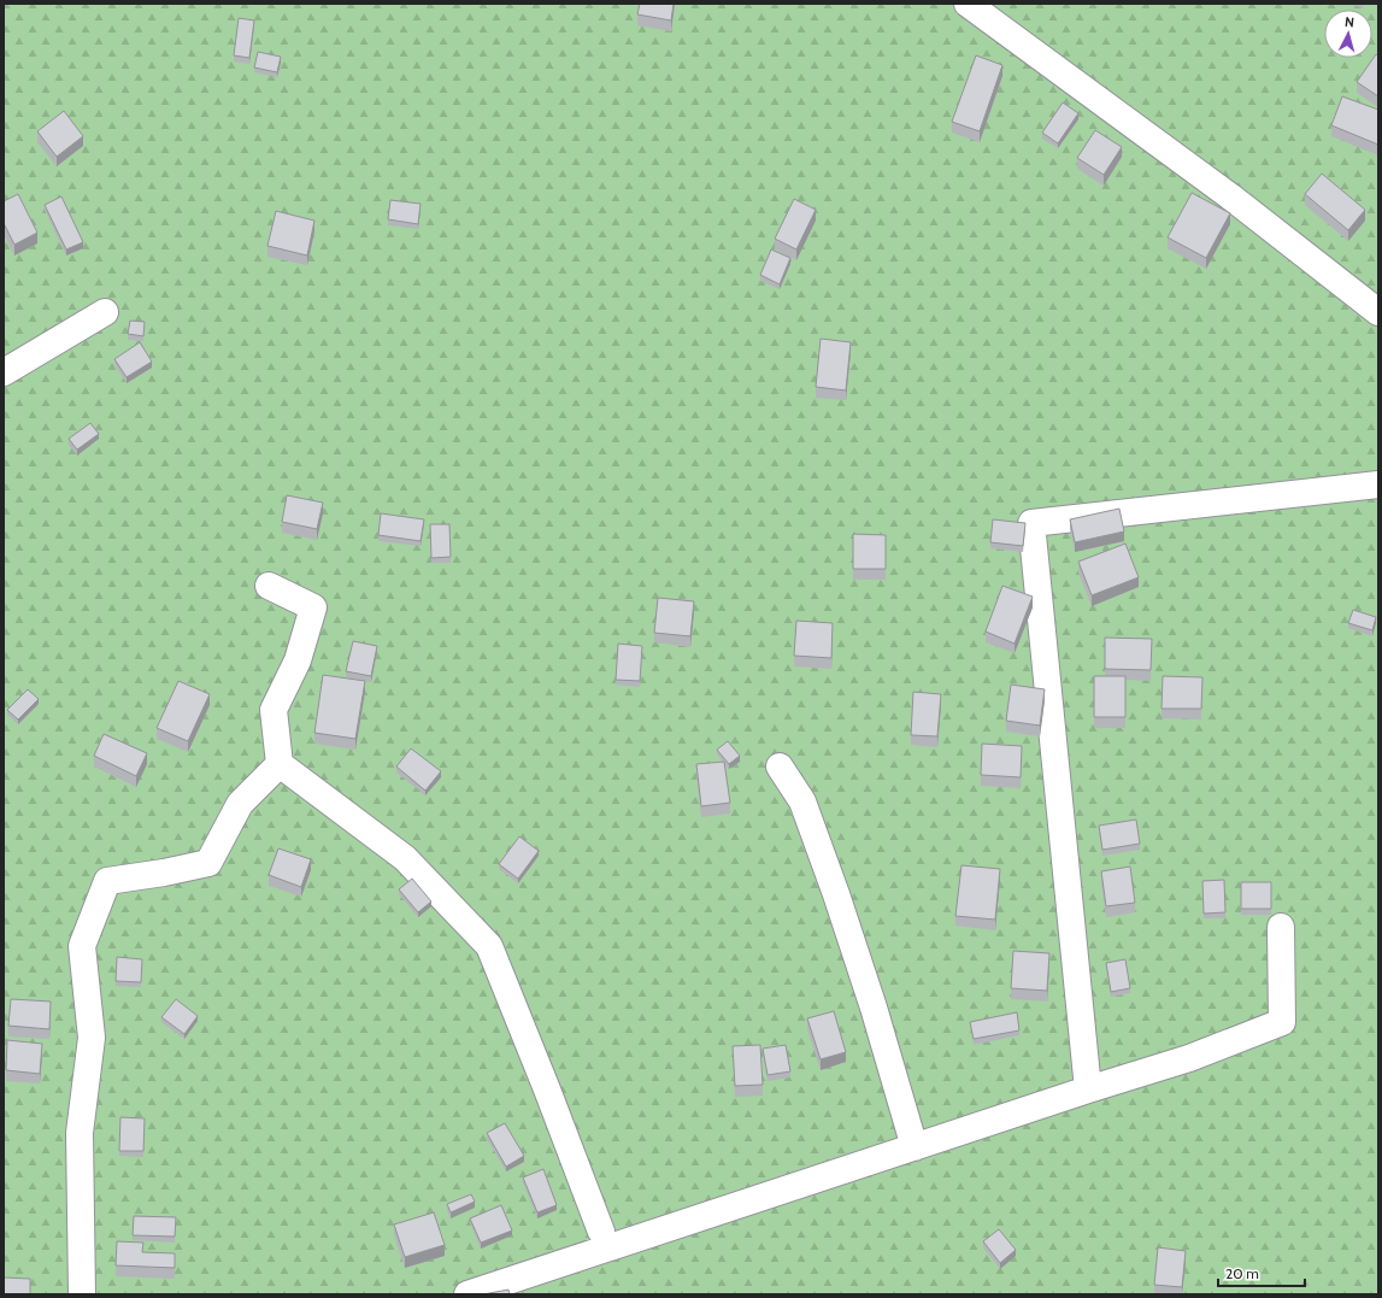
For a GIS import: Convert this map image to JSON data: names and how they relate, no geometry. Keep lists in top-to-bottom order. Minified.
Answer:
{"scale_bar":"20 m","north":"top"}
